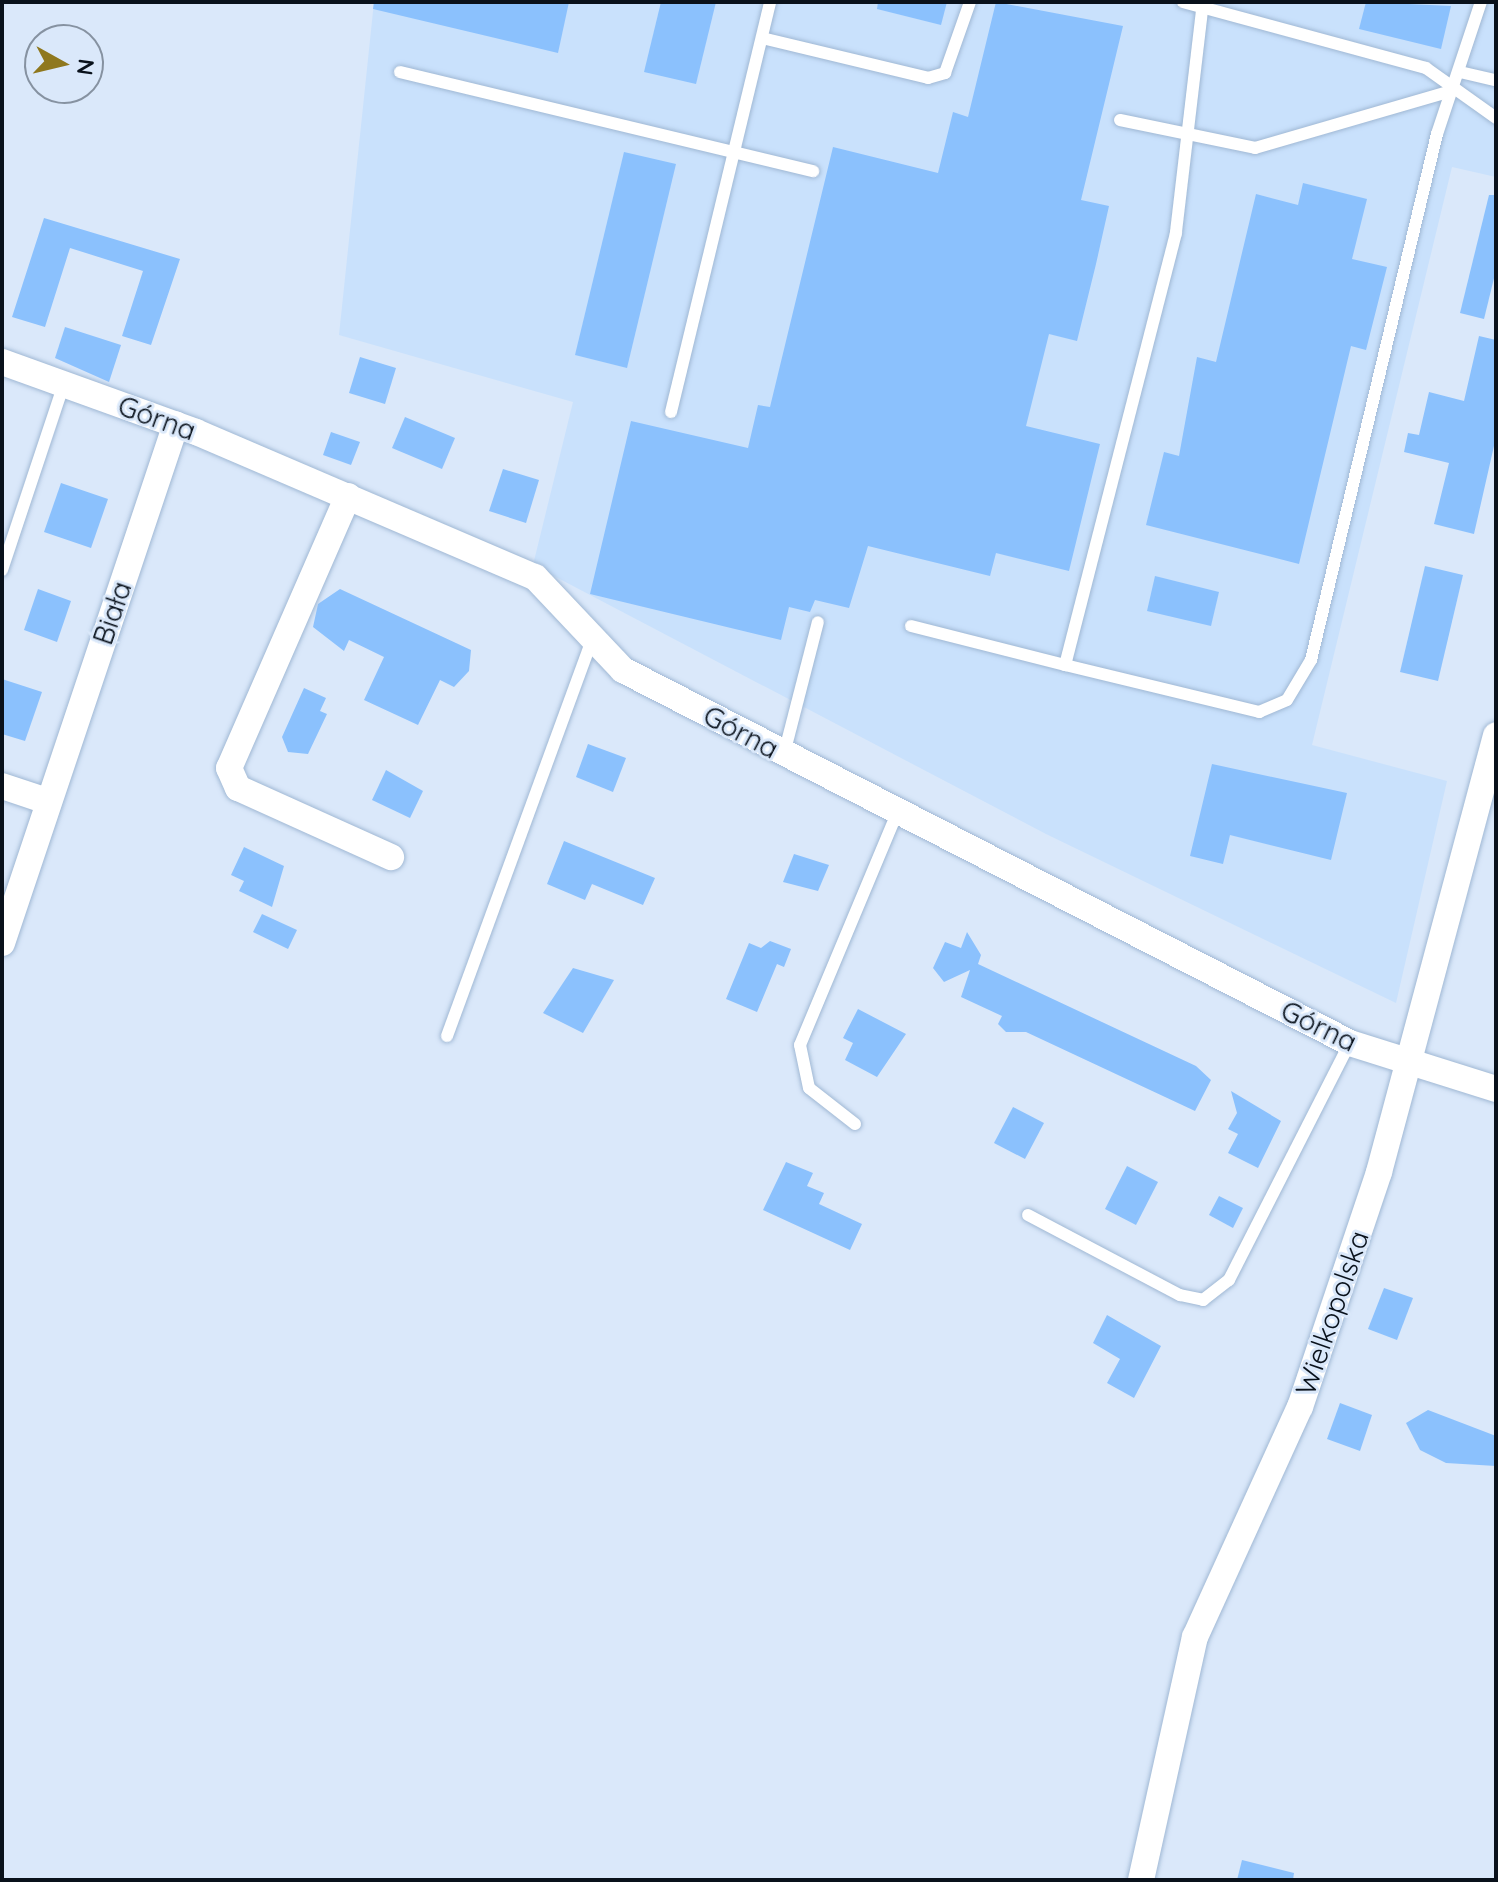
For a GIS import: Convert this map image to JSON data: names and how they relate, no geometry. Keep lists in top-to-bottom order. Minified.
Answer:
{"streets":{"street":["Górna","Biała","Wielkopolska"]},"crossings":[["Górna","Biała"],["Górna","Wielkopolska"]],"north":"right"}
